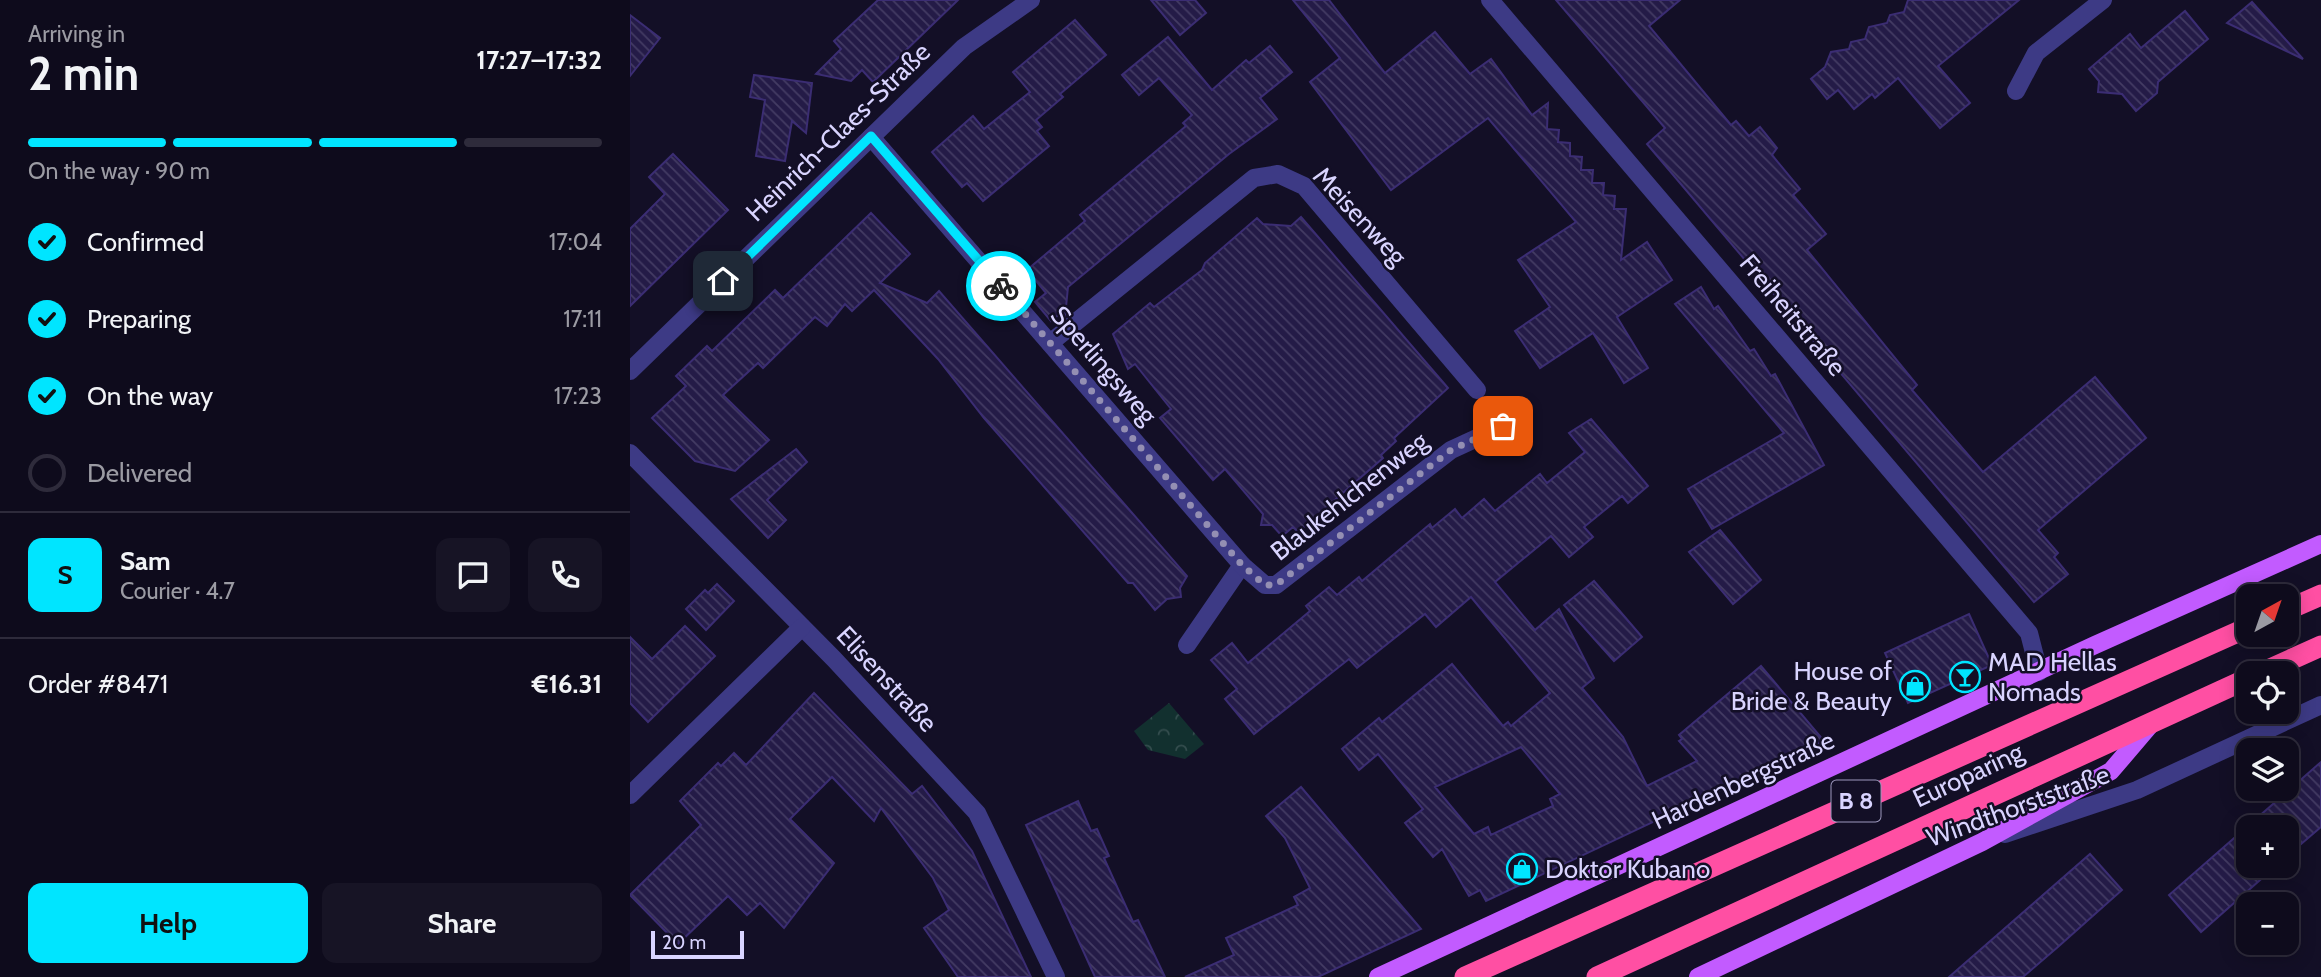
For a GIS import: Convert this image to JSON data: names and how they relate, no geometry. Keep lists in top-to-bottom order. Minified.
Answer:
{"streets":{"highway":["Europaring","B 8"],"main road":["Hardenbergstraße","Windthorststraße"],"street":["Heinrich-Claes-Straße","Meisenweg","Freiheitstraße","Sperlingsweg","Blaukehlchenweg","Elisenstraße"]},"crossings":[["Heinrich-Claes-Straße","Sperlingsweg"],["Meisenweg","Sperlingsweg"],["Freiheitstraße","Hardenbergstraße"],["Sperlingsweg","Blaukehlchenweg"]],"places":{"bar":["MAD Hellas Nomads"],"shop":["House of Bride & Beauty","Doktor Kubano"]},"scale_bar":"20 m","north":"top right","page":{"heading":["2 min","Arriving in","17:27–17:32"],"panel":["Sam","Courier · 4.7","Order #8471","€16.31"],"bar":"On the way · 90 m","list":[["Confirmed","17:04"],["Preparing","17:11"],["On the way","17:23"],"Delivered"],"round":"S","map_buttons":["+","−"],"buttons":["Help","Share"],"scale":"20 m"}}
